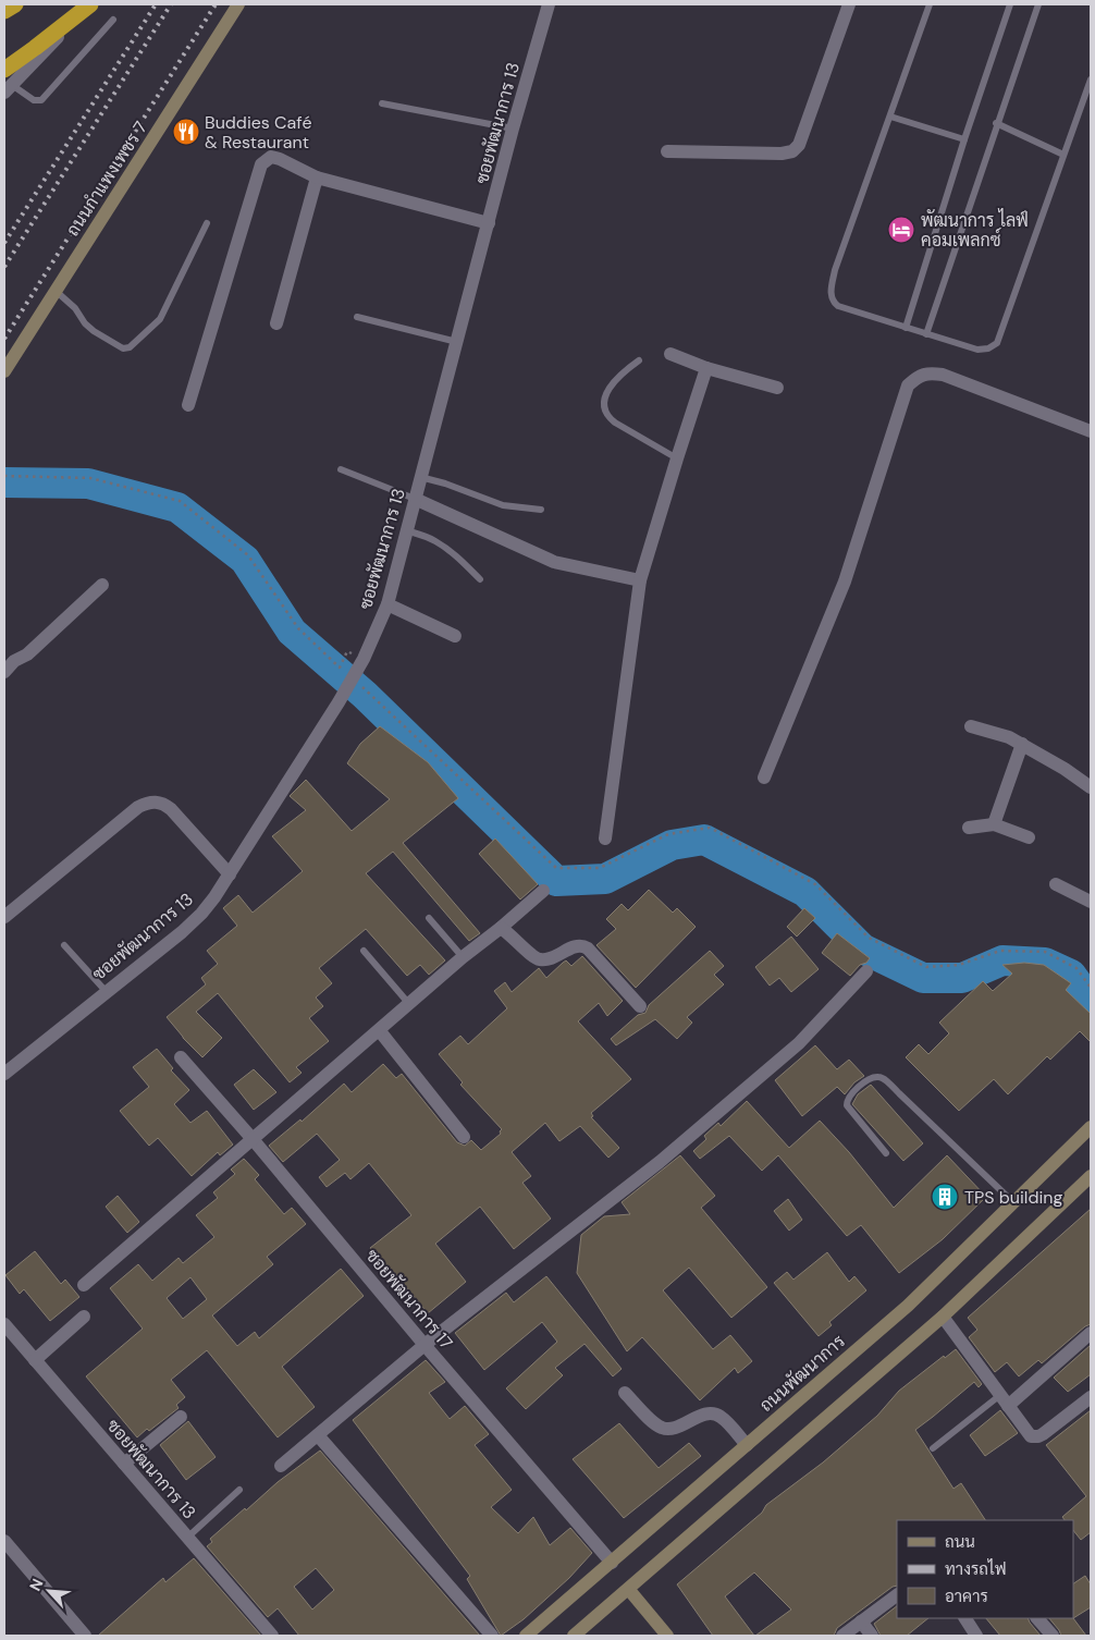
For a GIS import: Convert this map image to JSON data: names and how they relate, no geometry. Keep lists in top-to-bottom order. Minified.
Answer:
{"streets":{"main road":["ถนนกำแพงเพชร 7","ถนนพัฒนาการ"],"street":["ซอยพัฒนาการ 13","ซอยพัฒนาการ 17"]},"crossings":[["ซอยพัฒนาการ 17","ถนนพัฒนาการ"]],"places":{"restaurant":["Buddies Café & Restaurant"],"hotel":["พัฒนาการ ไลฟ์ คอมเพลกซ์"],"building":["TPS building"]},"legend":["ถนน","ทางรถไฟ","อาคาร"],"north":"top left"}
